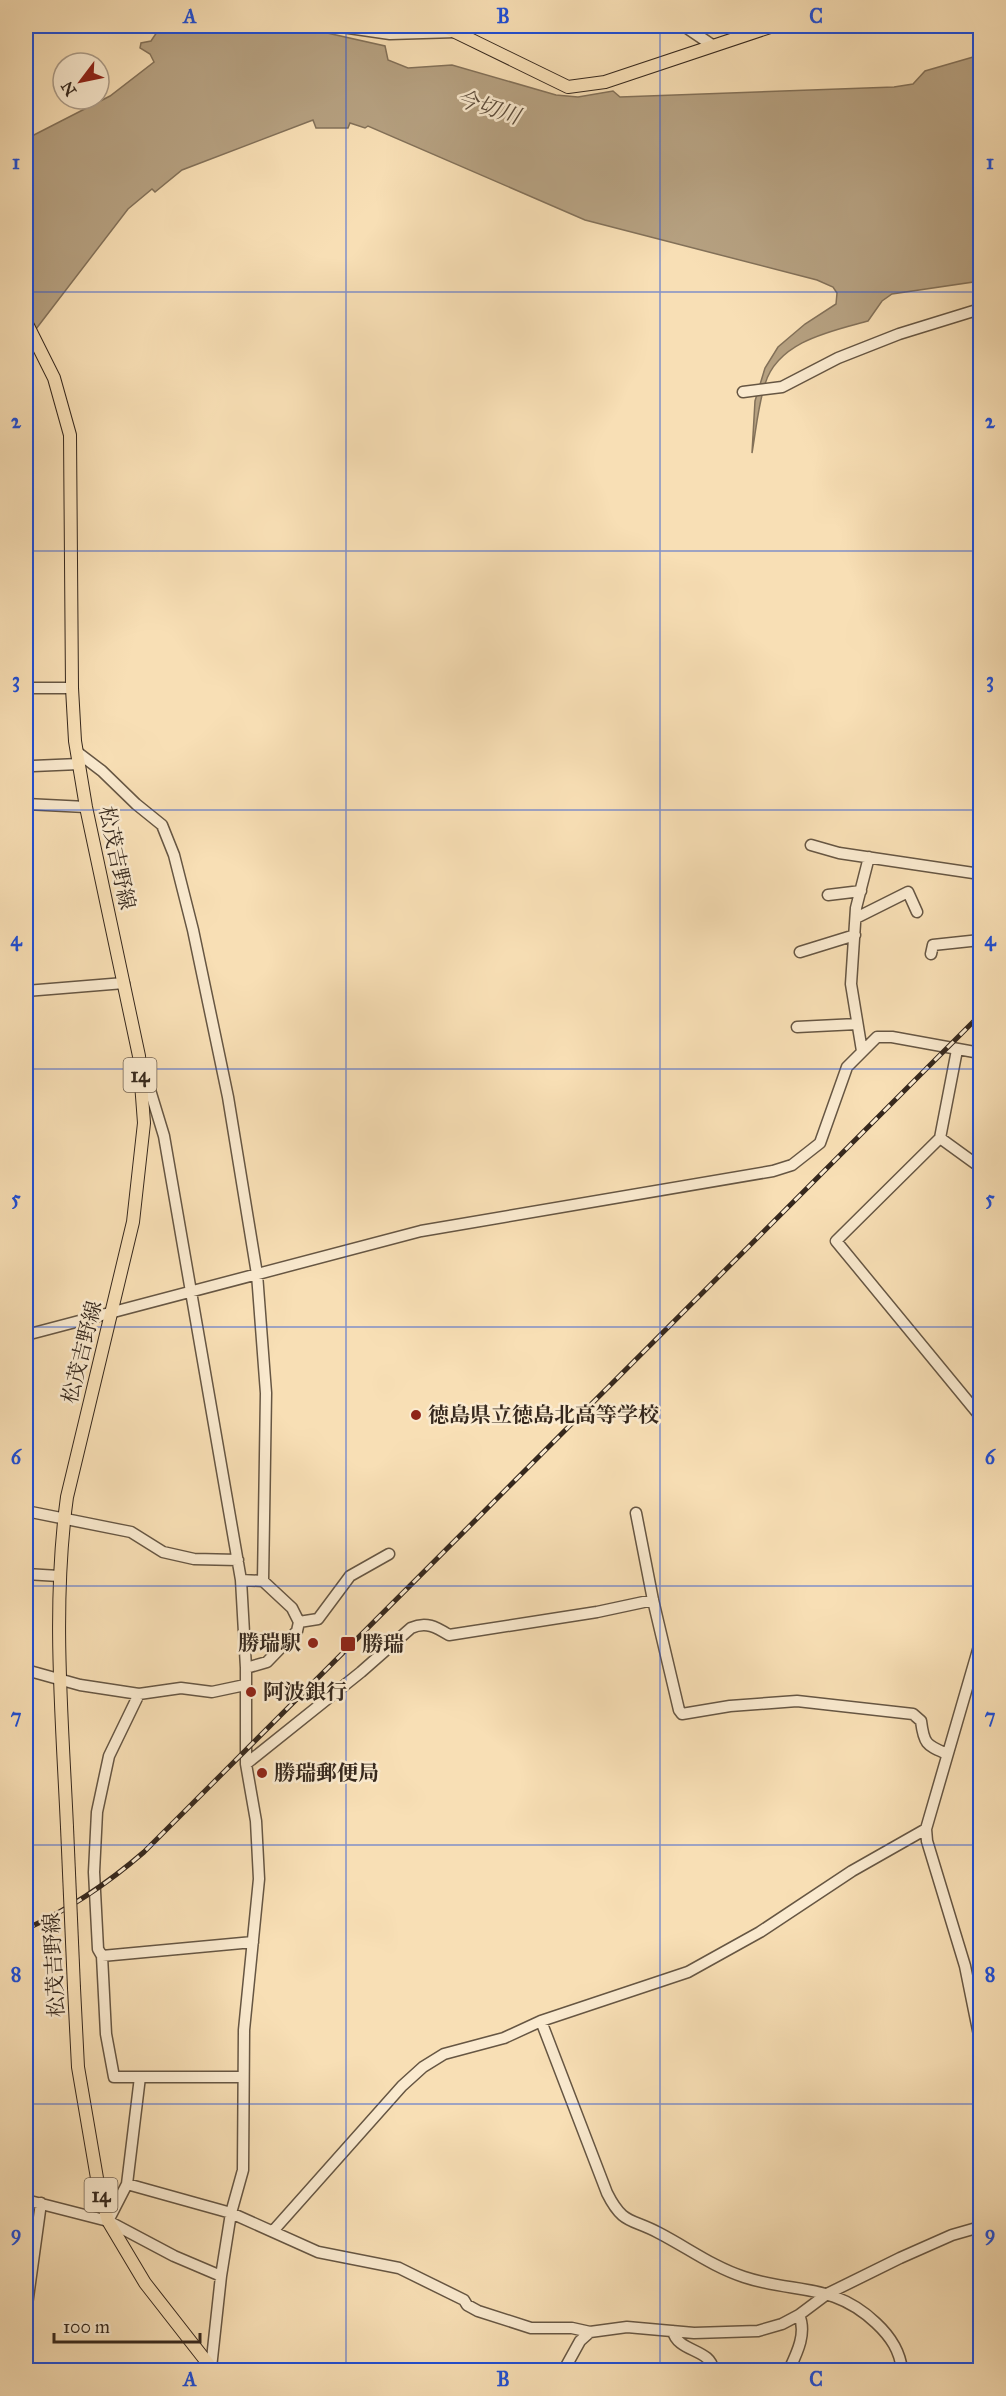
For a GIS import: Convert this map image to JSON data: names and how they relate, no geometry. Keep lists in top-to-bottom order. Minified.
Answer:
{"streets":{"main road":["松茂吉野線","14"]},"water":["今切川"],"places":{"other":["徳島県立徳島北高等学校","勝瑞駅","阿波銀行","勝瑞郵便局"],"transit":["勝瑞"]},"scale_bar":"100 m","north":"bottom left","grid":{"columns":["A","B","C"],"rows":["1","2","3","4","5","6","7","8","9"]}}
